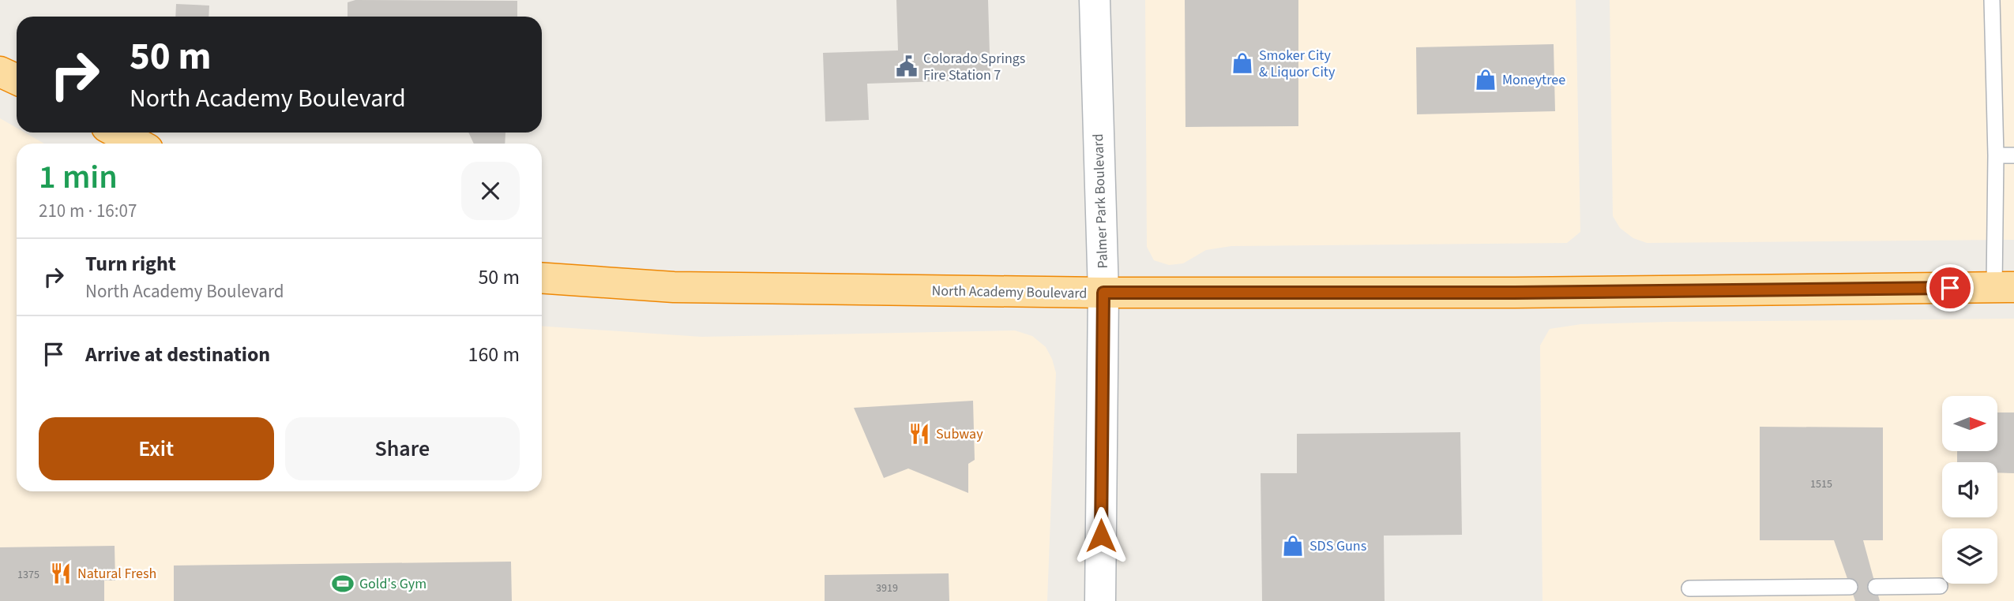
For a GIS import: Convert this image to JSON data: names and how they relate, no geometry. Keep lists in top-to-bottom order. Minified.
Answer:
{"streets":{"highway":["North Academy Boulevard"],"main road":["Palmer Park Boulevard"]},"crossings":[["Palmer Park Boulevard","North Academy Boulevard"]],"places":{"shop":["Smoker City & Liquor City","Moneytree","SDS Guns"],"public building":["Colorado Springs Fire Station 7"],"restaurant":["Subway","Natural Fresh"],"sports":["Gold's Gym"]},"house_numbers":["1515","1375","3919"],"north":"right","page":{"turn":["50 m","North Academy Boulevard"],"heading":["1 min","210 m · 16:07"],"list":[{"name":"Turn right","note":"North Academy Boulevard","value":"50 m"},{"name":"Arrive at destination","value":"160 m"}],"buttons":["Exit","Share"]}}
